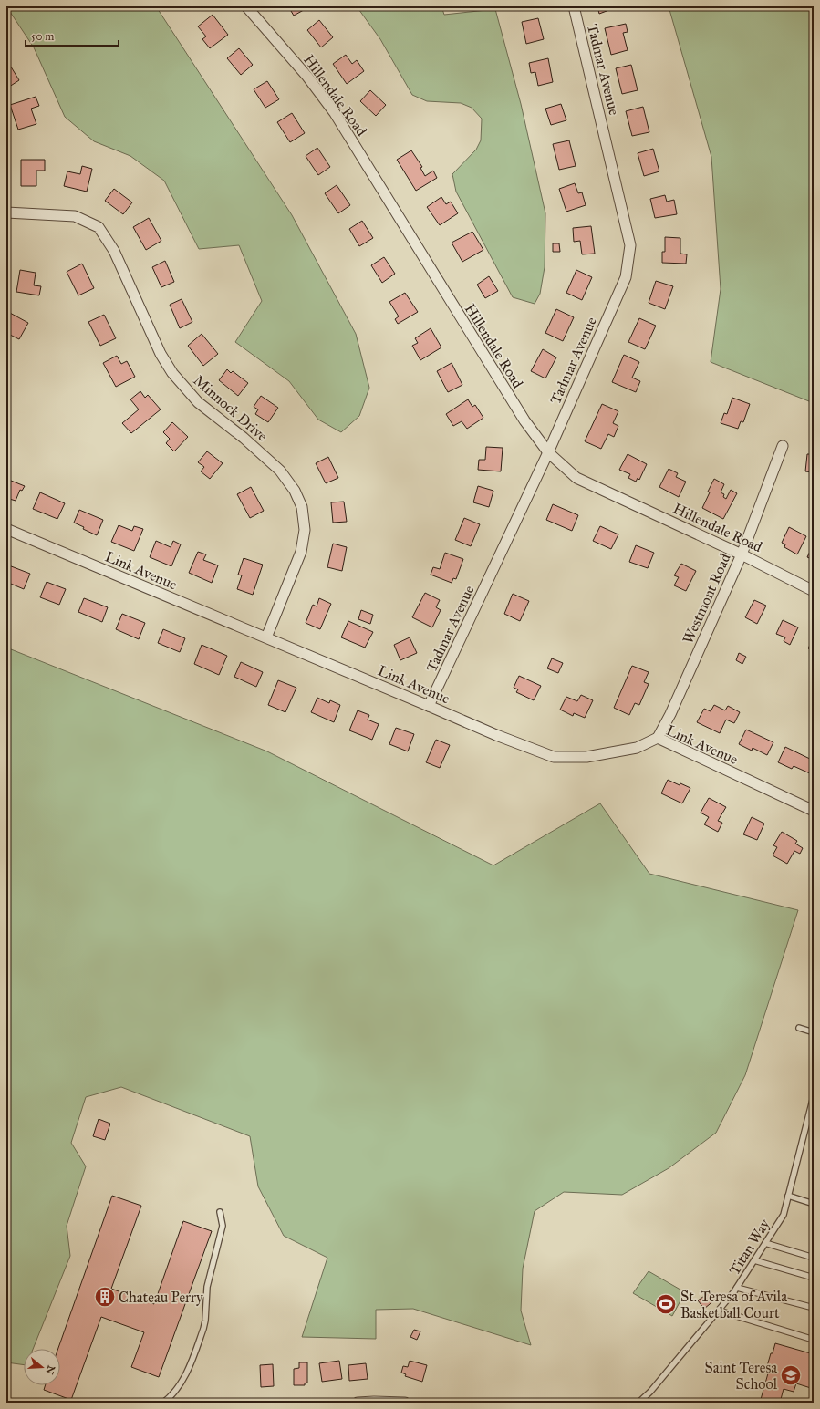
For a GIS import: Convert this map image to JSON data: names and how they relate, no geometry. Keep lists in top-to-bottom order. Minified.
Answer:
{"streets":{"street":["Tadmar Avenue","Hillendale Road","Minnock Drive","Link Avenue","Westmont Road"],"lane":["Titan Way"]},"crossings":[["Tadmar Avenue","Hillendale Road"],["Tadmar Avenue","Link Avenue"],["Hillendale Road","Westmont Road"],["Minnock Drive","Link Avenue"],["Link Avenue","Westmont Road"]],"places":{"building":["Chateau Perry"],"sports":["St. Teresa of Avila Basketball Court"],"school or university":["Saint Teresa School"]},"scale_bar":"50 m","north":"right"}
